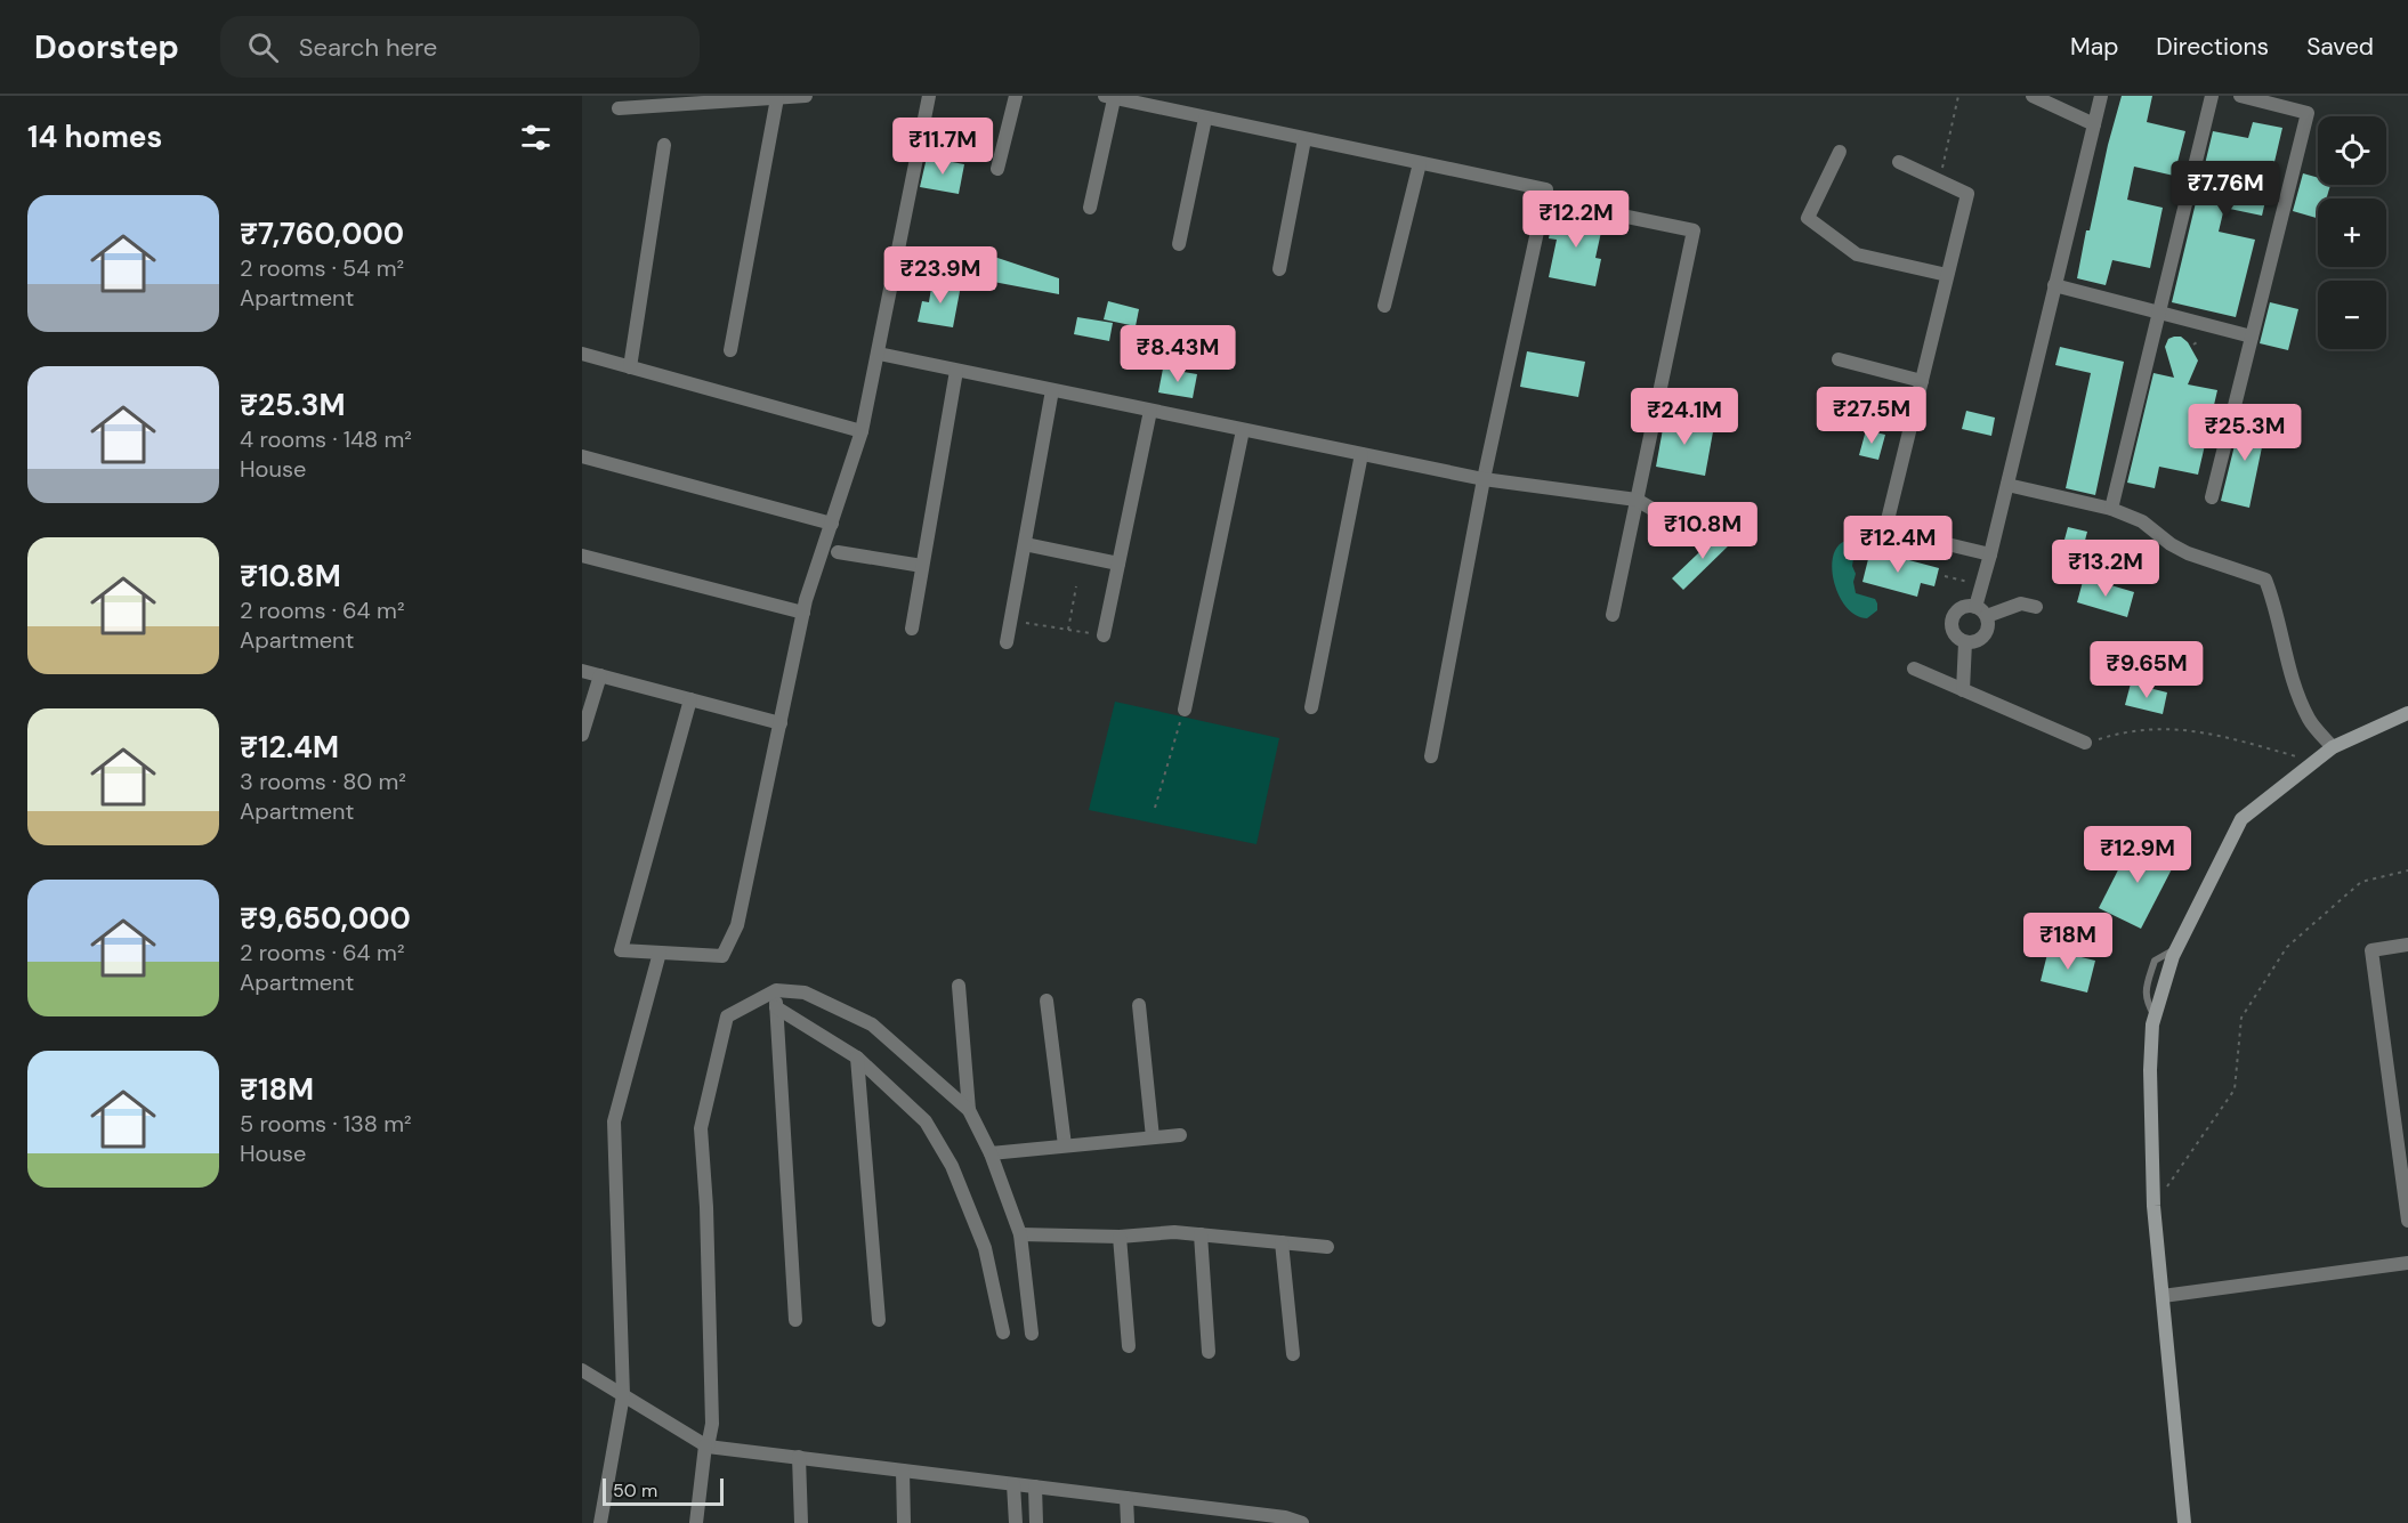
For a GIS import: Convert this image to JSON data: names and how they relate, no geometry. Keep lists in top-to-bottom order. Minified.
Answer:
{"scale_bar":"50 m","page":{"header":"Doorstep","search":"Search here","nav":["Map","Directions","Saved"],"heading":"14 homes","map_buttons":["+","−"],"price":["₹11.7M","₹7.76M","₹12.2M","₹23.9M","₹8.43M","₹27.5M","₹24.1M","₹25.3M","₹10.8M","₹12.4M","₹13.2M","₹9.65M","₹12.9M","₹18M"],"list":[{"name":"₹7,760,000","note":"2 rooms · 54 m² · Apartment"},{"name":"₹25.3M","note":"4 rooms · 148 m² · House"},{"name":"₹10.8M","note":"2 rooms · 64 m² · Apartment"},{"name":"₹12.4M","note":"3 rooms · 80 m² · Apartment"},{"name":"₹9,650,000","note":"2 rooms · 64 m² · Apartment"},{"name":"₹18M","note":"5 rooms · 138 m² · House"}],"scale":"50 m"}}
